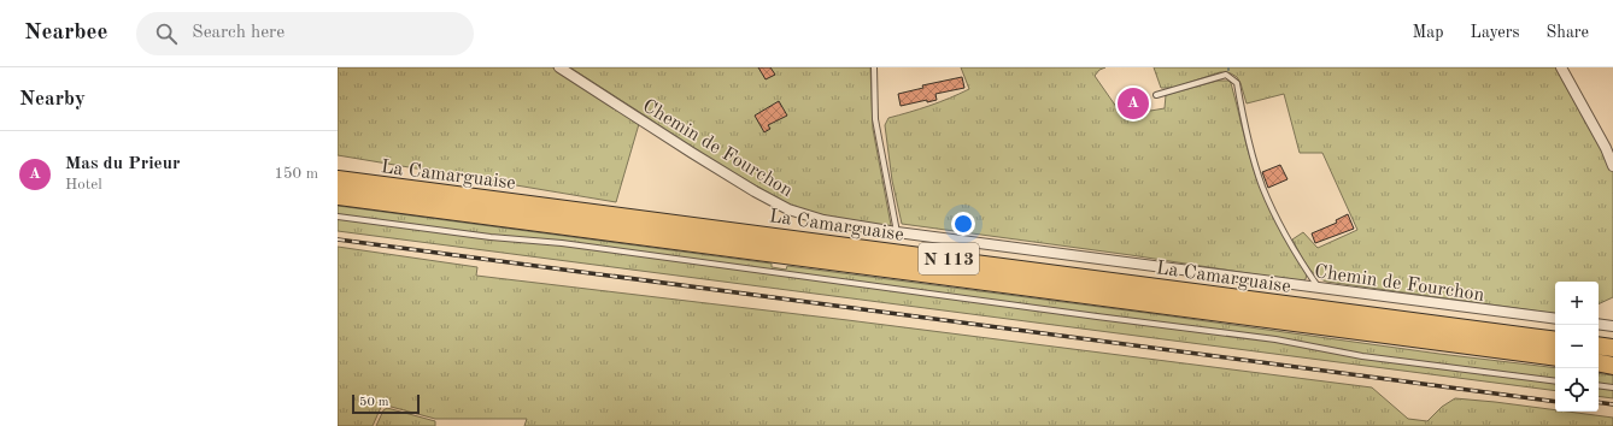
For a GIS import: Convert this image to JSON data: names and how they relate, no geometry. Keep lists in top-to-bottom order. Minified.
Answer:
{"streets":{"highway":["La Camarguaise","N 113"],"street":["Chemin de Fourchon"]},"scale_bar":"50 m","page":{"header":"Nearbee","search":"Search here","nav":["Map","Layers","Share"],"heading":"Nearby","pins":"A","list":[{"mark":"A","name":"Mas du Prieur","note":"Hotel","value":"150 m"}],"map_buttons":["+","−"],"scale":"50 m"}}
